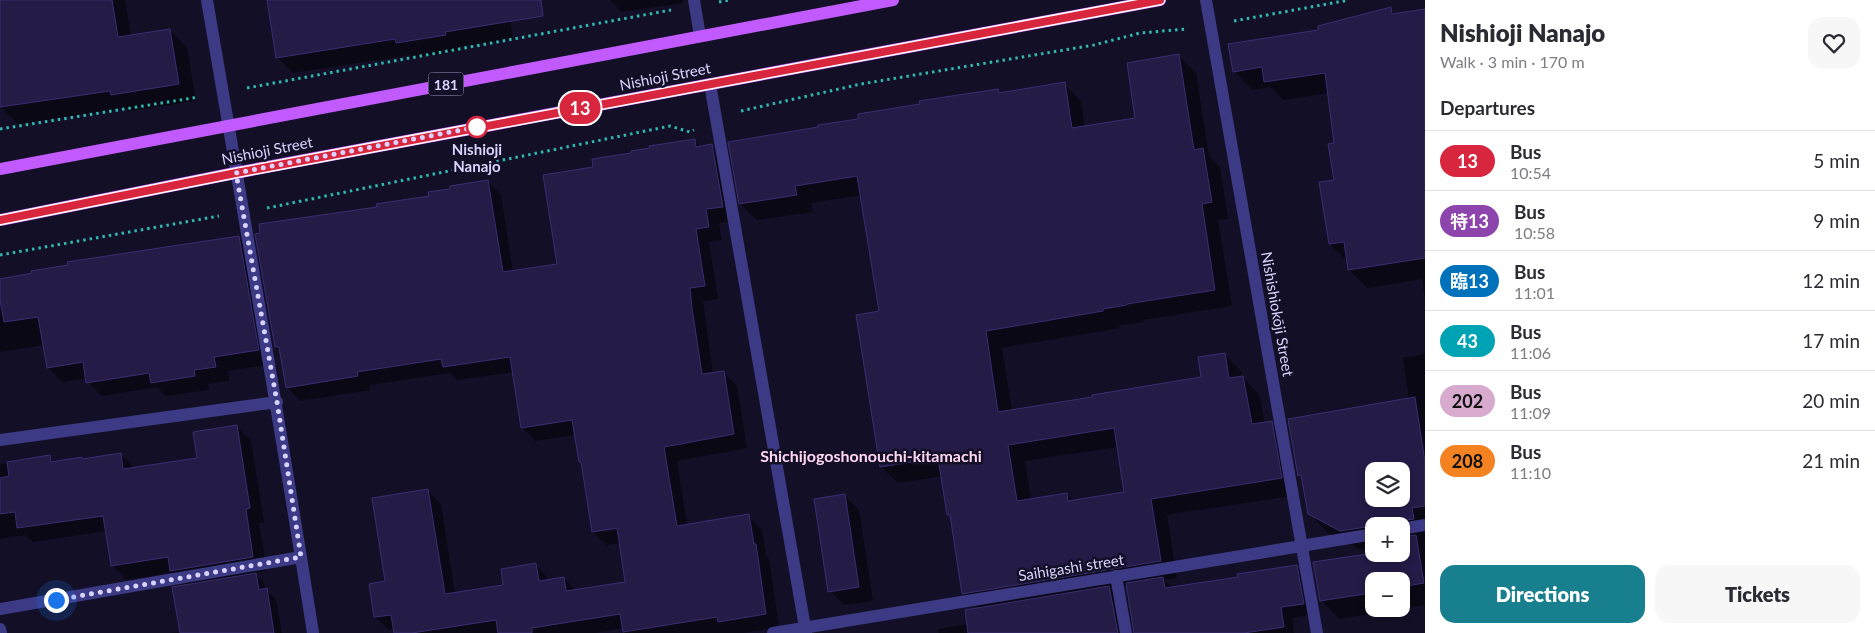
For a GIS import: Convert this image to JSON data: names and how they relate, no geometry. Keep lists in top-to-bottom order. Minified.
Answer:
{"streets":{"main road":["Nishioji Street","181"],"street":["Nishishiokōji Street","Saihigashi street"]},"crossings":[["Nishishiokōji Street","Saihigashi street"]],"districts":["Shichijogoshonouchi-kitamachi"],"places":["Nishioji Nanajo"],"lines":["bus line 13"],"page":{"on_map":"13","heading":[["Nishioji Nanajo","Walk · 3 min · 170 m"],"Departures"],"list":[{"mark":"13","name":"Bus","note":"10:54","value":"5 min"},{"mark":"特13","name":"Bus","note":"10:58","value":"9 min"},{"mark":"臨13","name":"Bus","note":"11:01","value":"12 min"},{"mark":"43","name":"Bus","note":"11:06","value":"17 min"},{"mark":"202","name":"Bus","note":"11:09","value":"20 min"},{"mark":"208","name":"Bus","note":"11:10","value":"21 min"}],"map_buttons":["+","−"],"buttons":["Directions","Tickets"]}}
